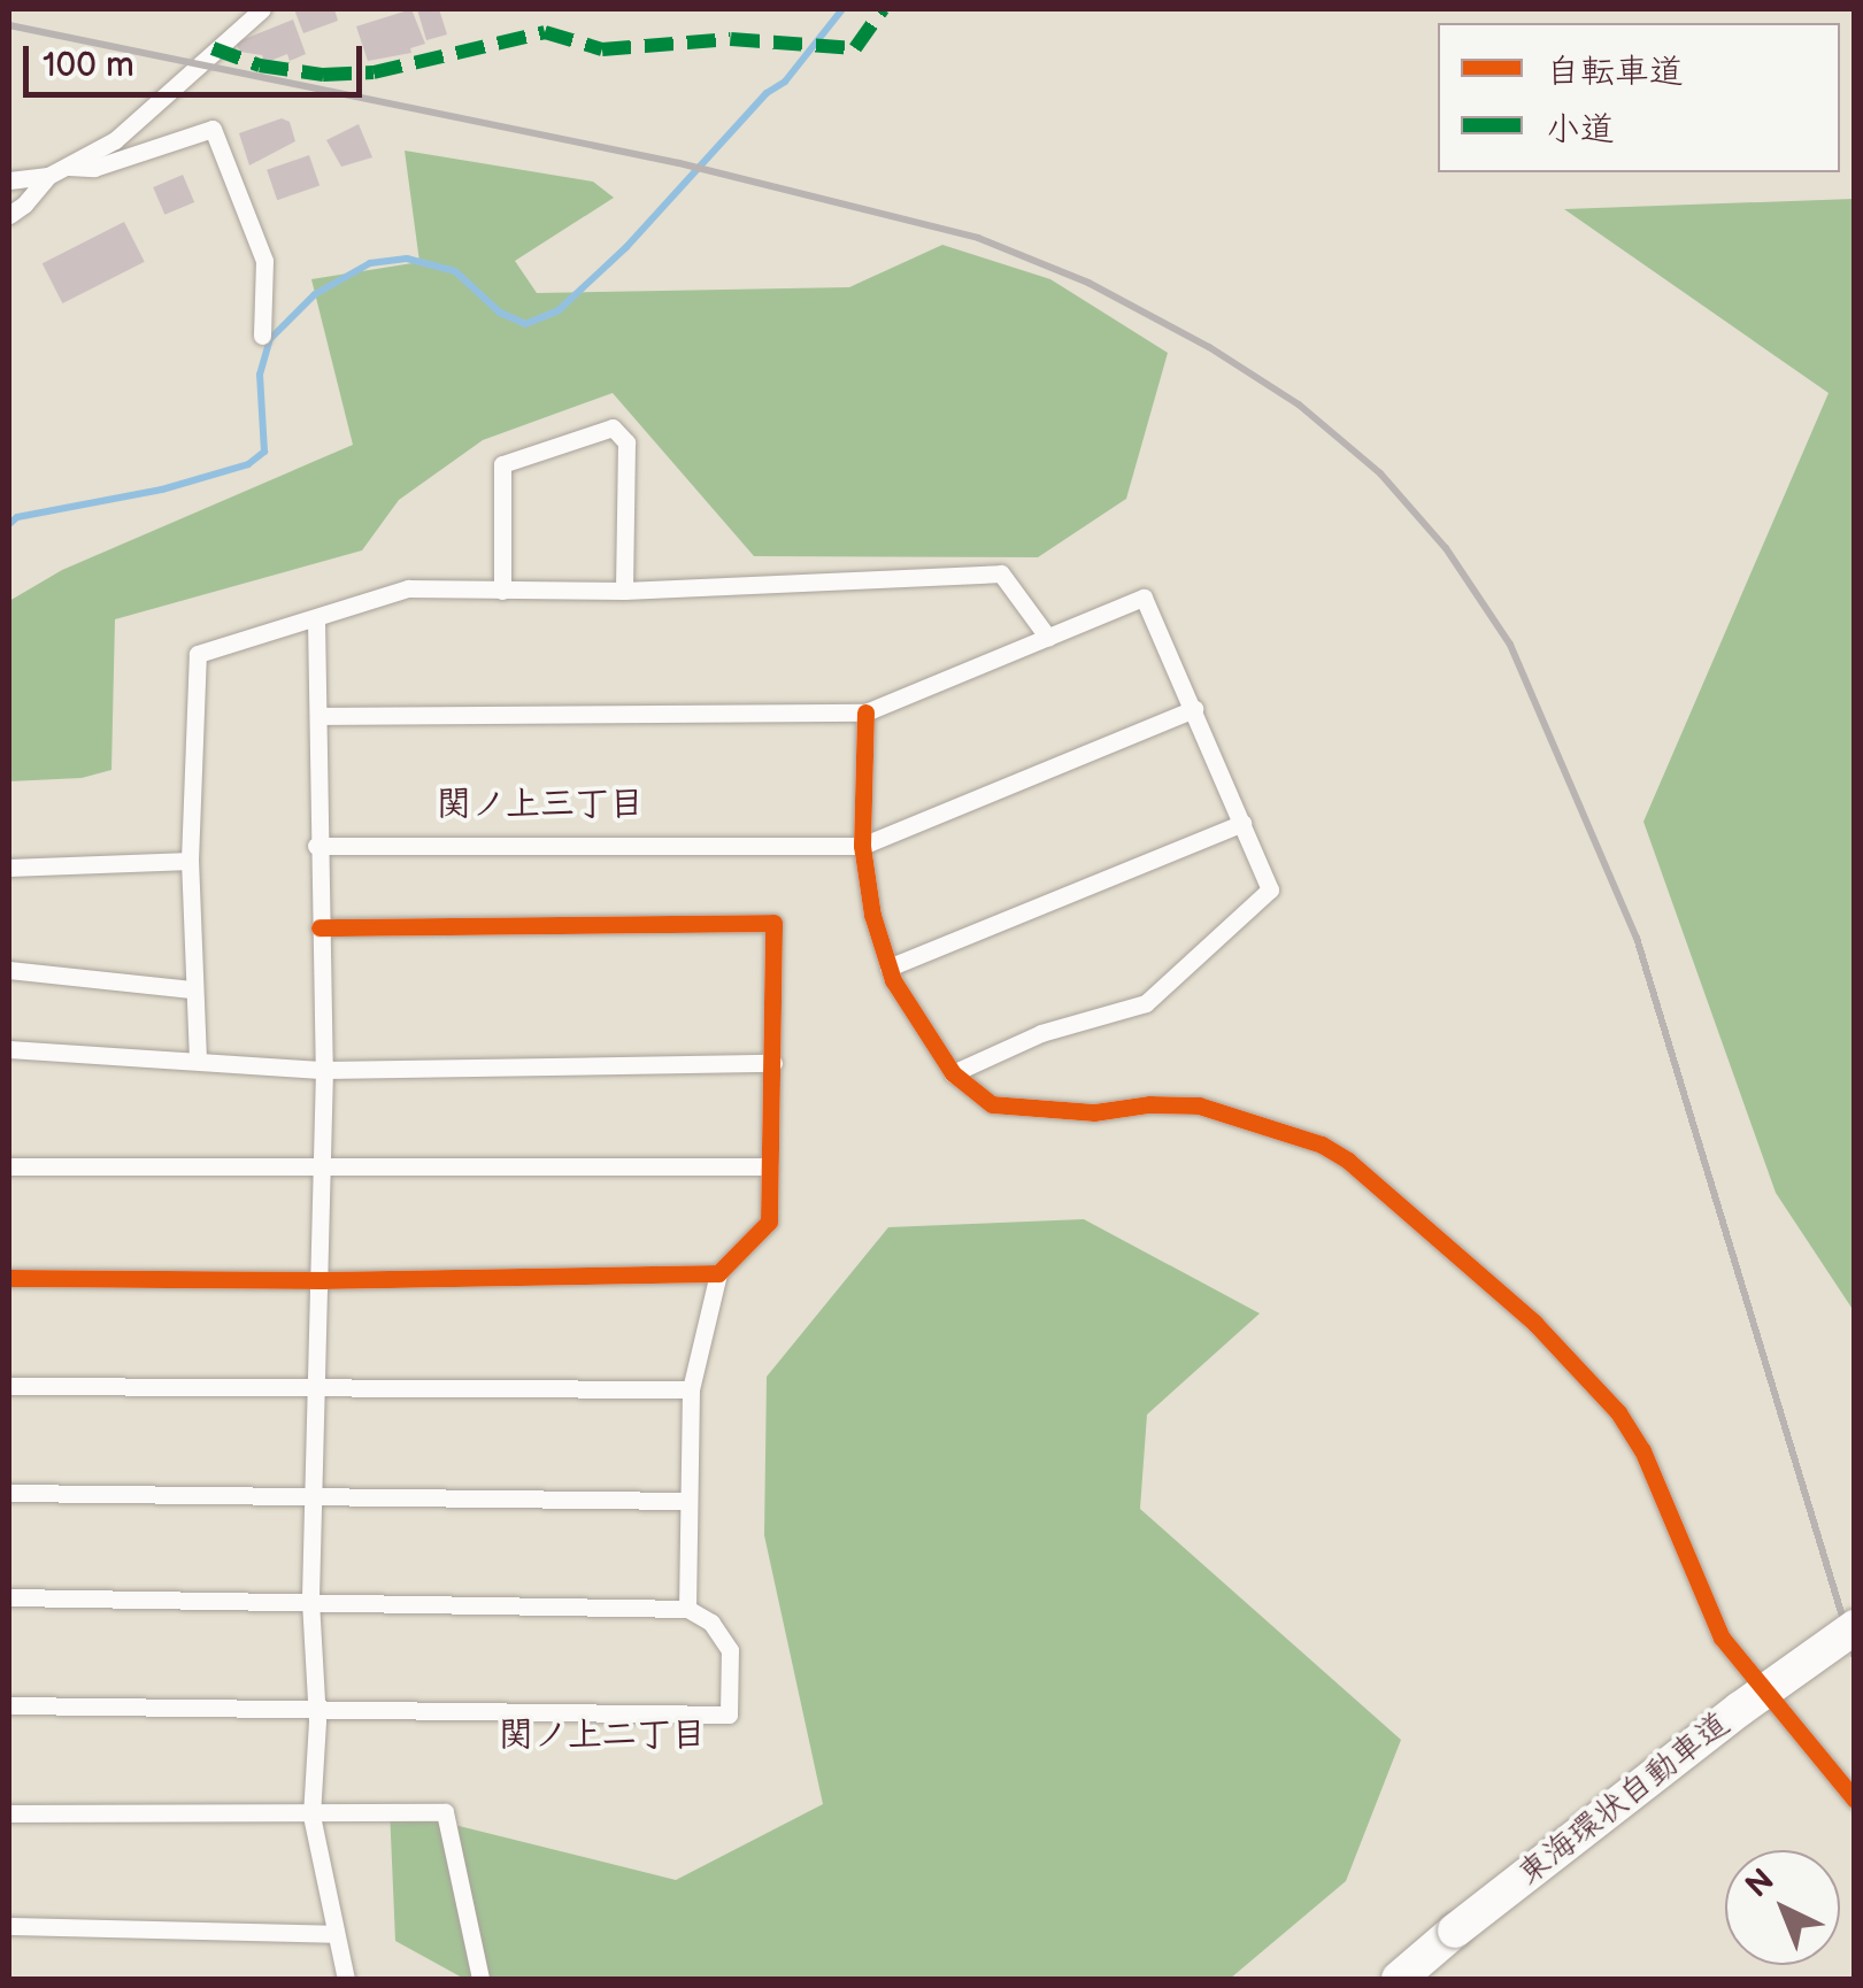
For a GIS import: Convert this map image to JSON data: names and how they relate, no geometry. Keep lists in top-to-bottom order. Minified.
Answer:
{"streets":{"highway":["東海環状自動車道"]},"districts":["関ノ上三丁目","関ノ上二丁目"],"legend":["自転車道","小道"],"scale_bar":"100 m","north":"top left"}
